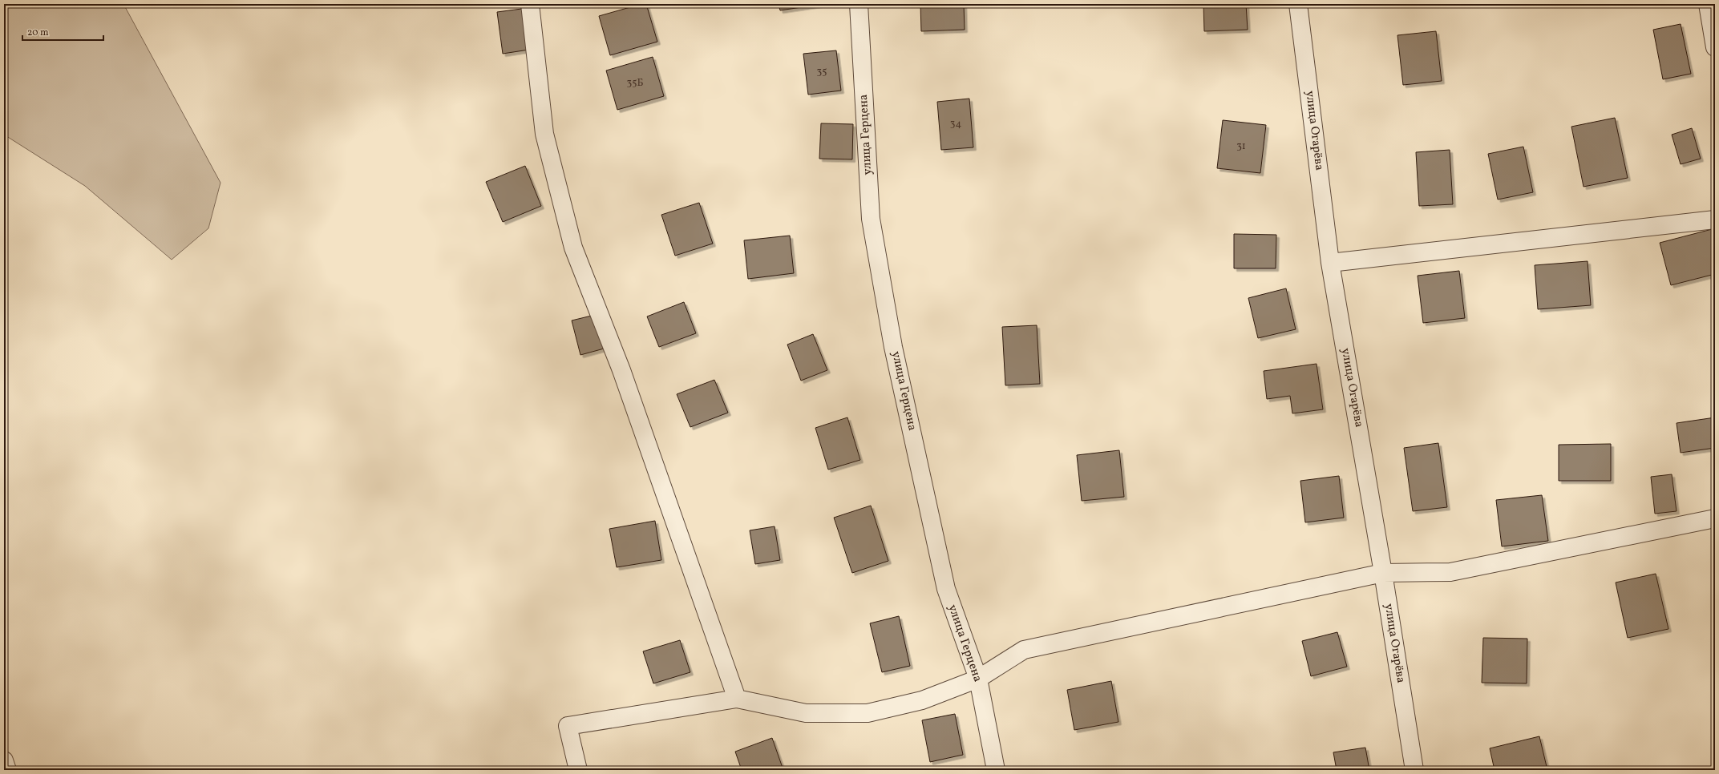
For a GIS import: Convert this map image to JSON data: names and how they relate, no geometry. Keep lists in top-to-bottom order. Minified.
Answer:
{"streets":{"street":["улица Огарёва","улица Герцена"]},"house_numbers":["35","35Б","34","31"],"scale_bar":"20 m"}
